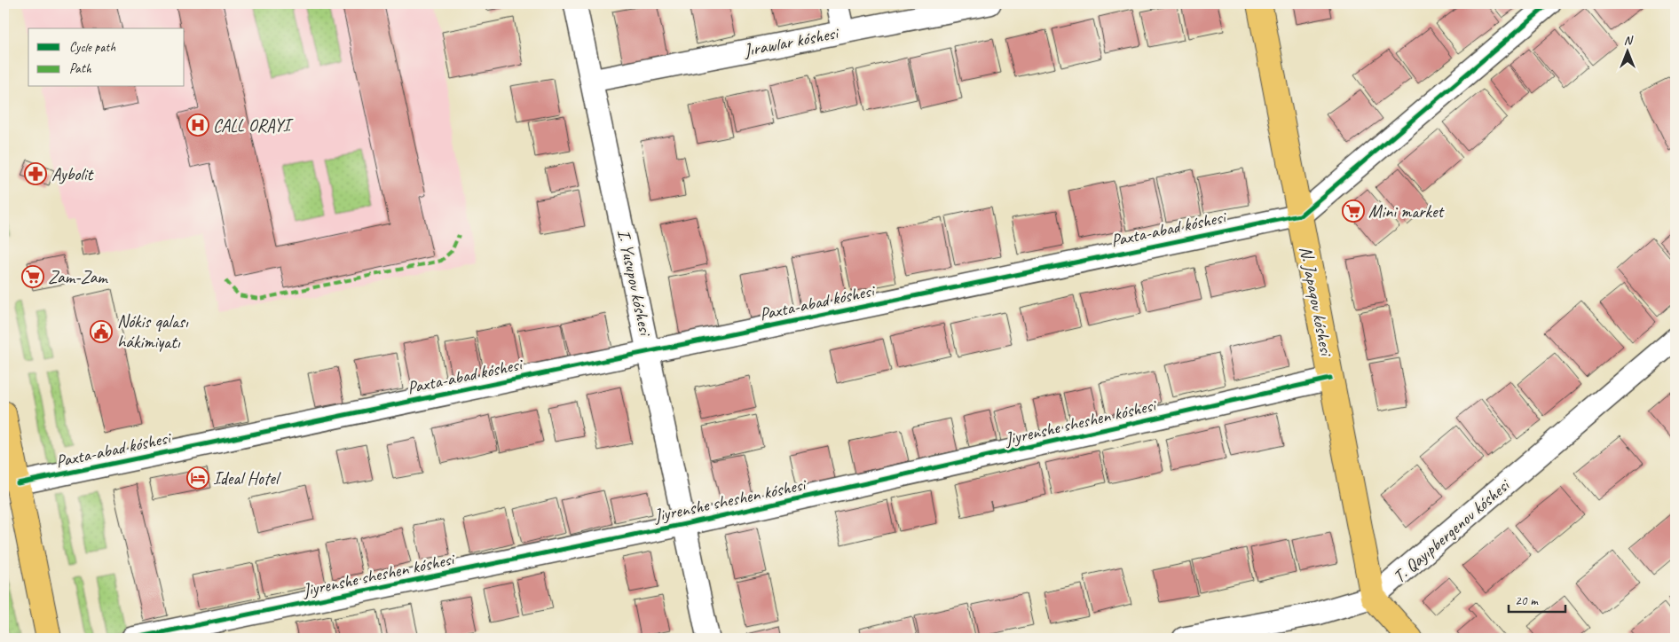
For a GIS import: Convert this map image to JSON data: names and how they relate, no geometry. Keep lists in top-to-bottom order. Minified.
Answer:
{"streets":{"main road":["N. Japaqov kóshesi"],"street":["Jırawlar kóshesi","Paxta-abad kóshesi","I. Yusupov kóshesi","Jiyrenshe sheshen kóshesi","T. Qayıpbergenov kóshesi"]},"crossings":[["Jırawlar kóshesi","I. Yusupov kóshesi"],["Paxta-abad kóshesi","I. Yusupov kóshesi"],["Paxta-abad kóshesi","N. Japaqov kóshesi"],["I. Yusupov kóshesi","Jiyrenshe sheshen kóshesi"],["N. Japaqov kóshesi","Jiyrenshe sheshen kóshesi"],["N. Japaqov kóshesi","T. Qayıpbergenov kóshesi"]],"places":{"hospital":["CALL ORAYI"],"pharmacy":["Aybolit"],"supermarket":["Mini market","Zam-Zam"],"public building":["Nókis qalası hákimiyatı"],"hotel":["Ideal Hotel"]},"legend":["Cycle path","Path"],"scale_bar":"20 m","north":"top"}
